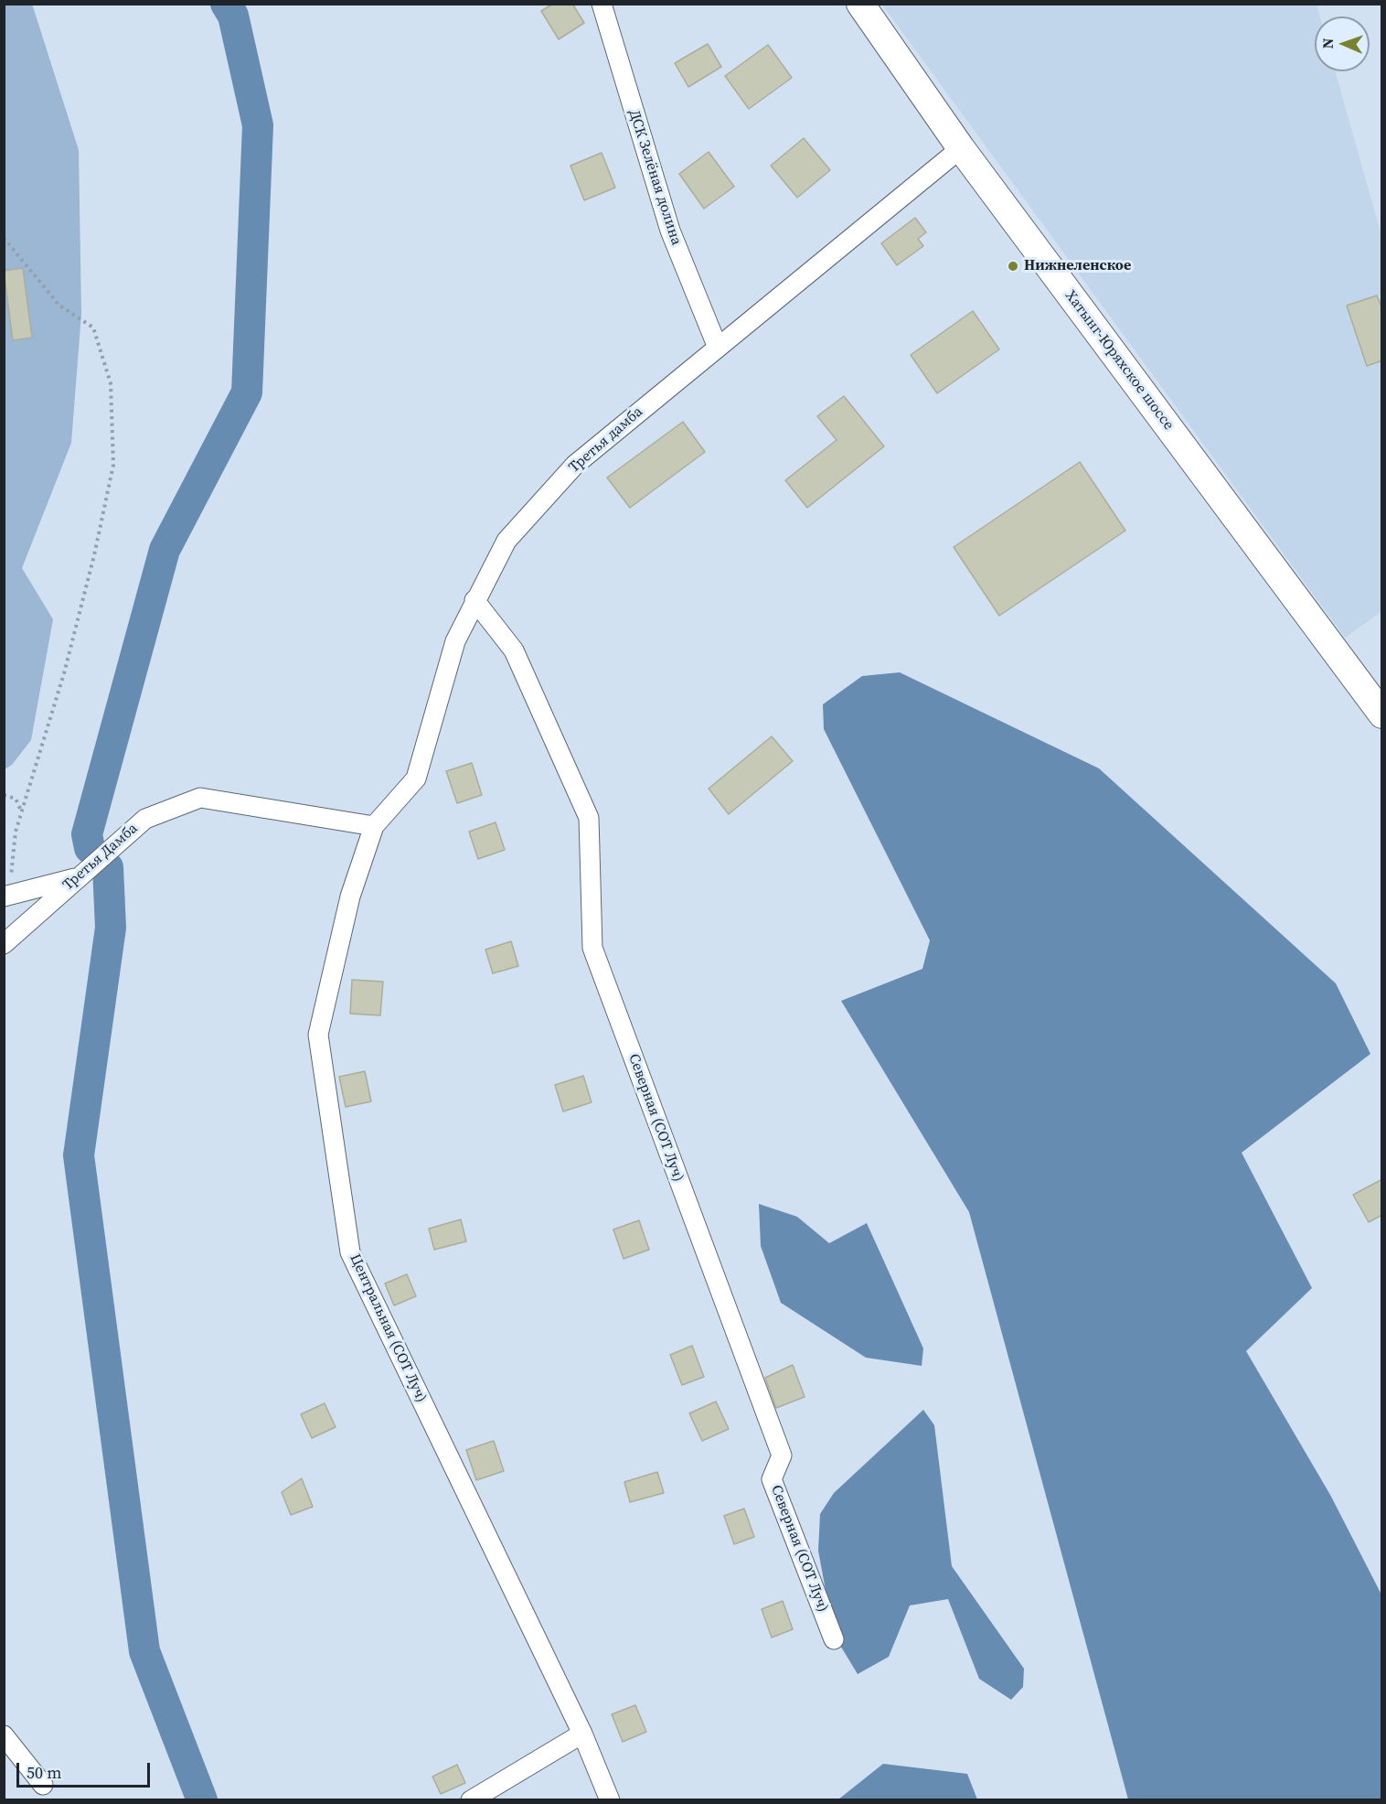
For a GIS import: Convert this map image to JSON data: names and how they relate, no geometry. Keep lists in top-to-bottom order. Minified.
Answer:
{"streets":{"main road":["Хатынг-Юряхское шоссе"],"street":["ДСК Зелёная долина","Третья дамба","Третья Дамба","Северная (СОТ Луч)","Центральная (СОТ Луч)"]},"crossings":[["ДСК Зелёная долина","Третья дамба"],["Хатынг-Юряхское шоссе","Третья дамба"],["Третья дамба","Третья Дамба"],["Третья дамба","Северная (СОТ Луч)"],["Третья дамба","Центральная (СОТ Луч)"],["Третья Дамба","Центральная (СОТ Луч)"]],"places":["Нижнеленское"],"scale_bar":"50 m","north":"left"}
